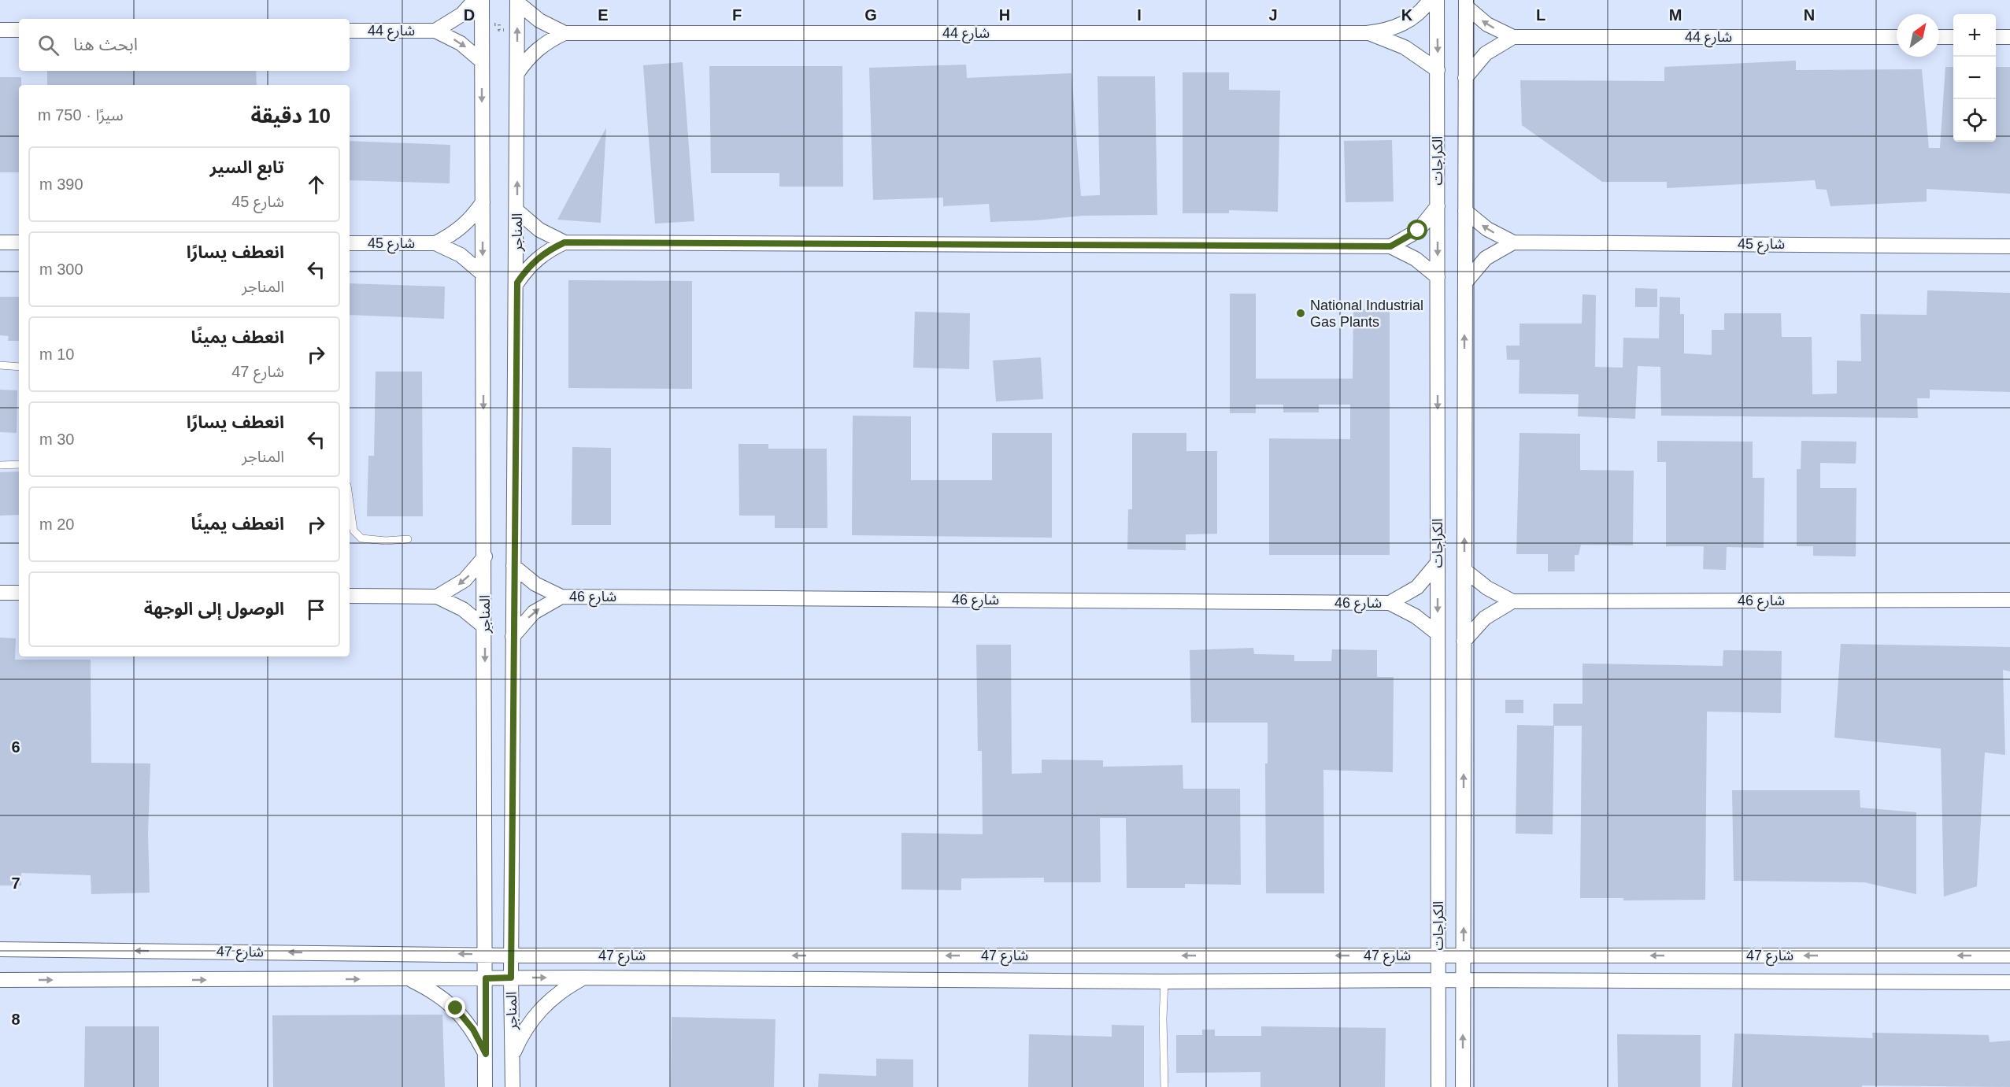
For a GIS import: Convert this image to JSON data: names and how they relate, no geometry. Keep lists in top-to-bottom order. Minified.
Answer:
{"streets":{"street":["شارع 44","الكراجات","المناجر","شارع 45","شارع 46","شارع 47"]},"crossings":[["شارع 44","الكراجات"],["شارع 44","المناجر"],["الكراجات","شارع 45"],["الكراجات","شارع 46"],["الكراجات","شارع 47"],["المناجر","شارع 45"],["المناجر","شارع 46"],["المناجر","شارع 47"]],"places":["National Industrial Gas Plants"],"north":"top right","page":{"map_buttons":["+","−"],"search":"ابحث هنا","heading":["10 دقيقة","سيرًا · 750 m"],"list":[["تابع السير","شارع 45","390 m"],["انعطف يسارًا","المناجر","300 m"],["انعطف يمينًا","شارع 47","10 m"],["انعطف يسارًا","المناجر","30 m"],["انعطف يمينًا","20 m"],"الوصول إلى الوجهة"]},"grid":{"columns":["D","E","F","G","H","I","J","K","L","M","N"],"rows":["6","7","8"]}}
